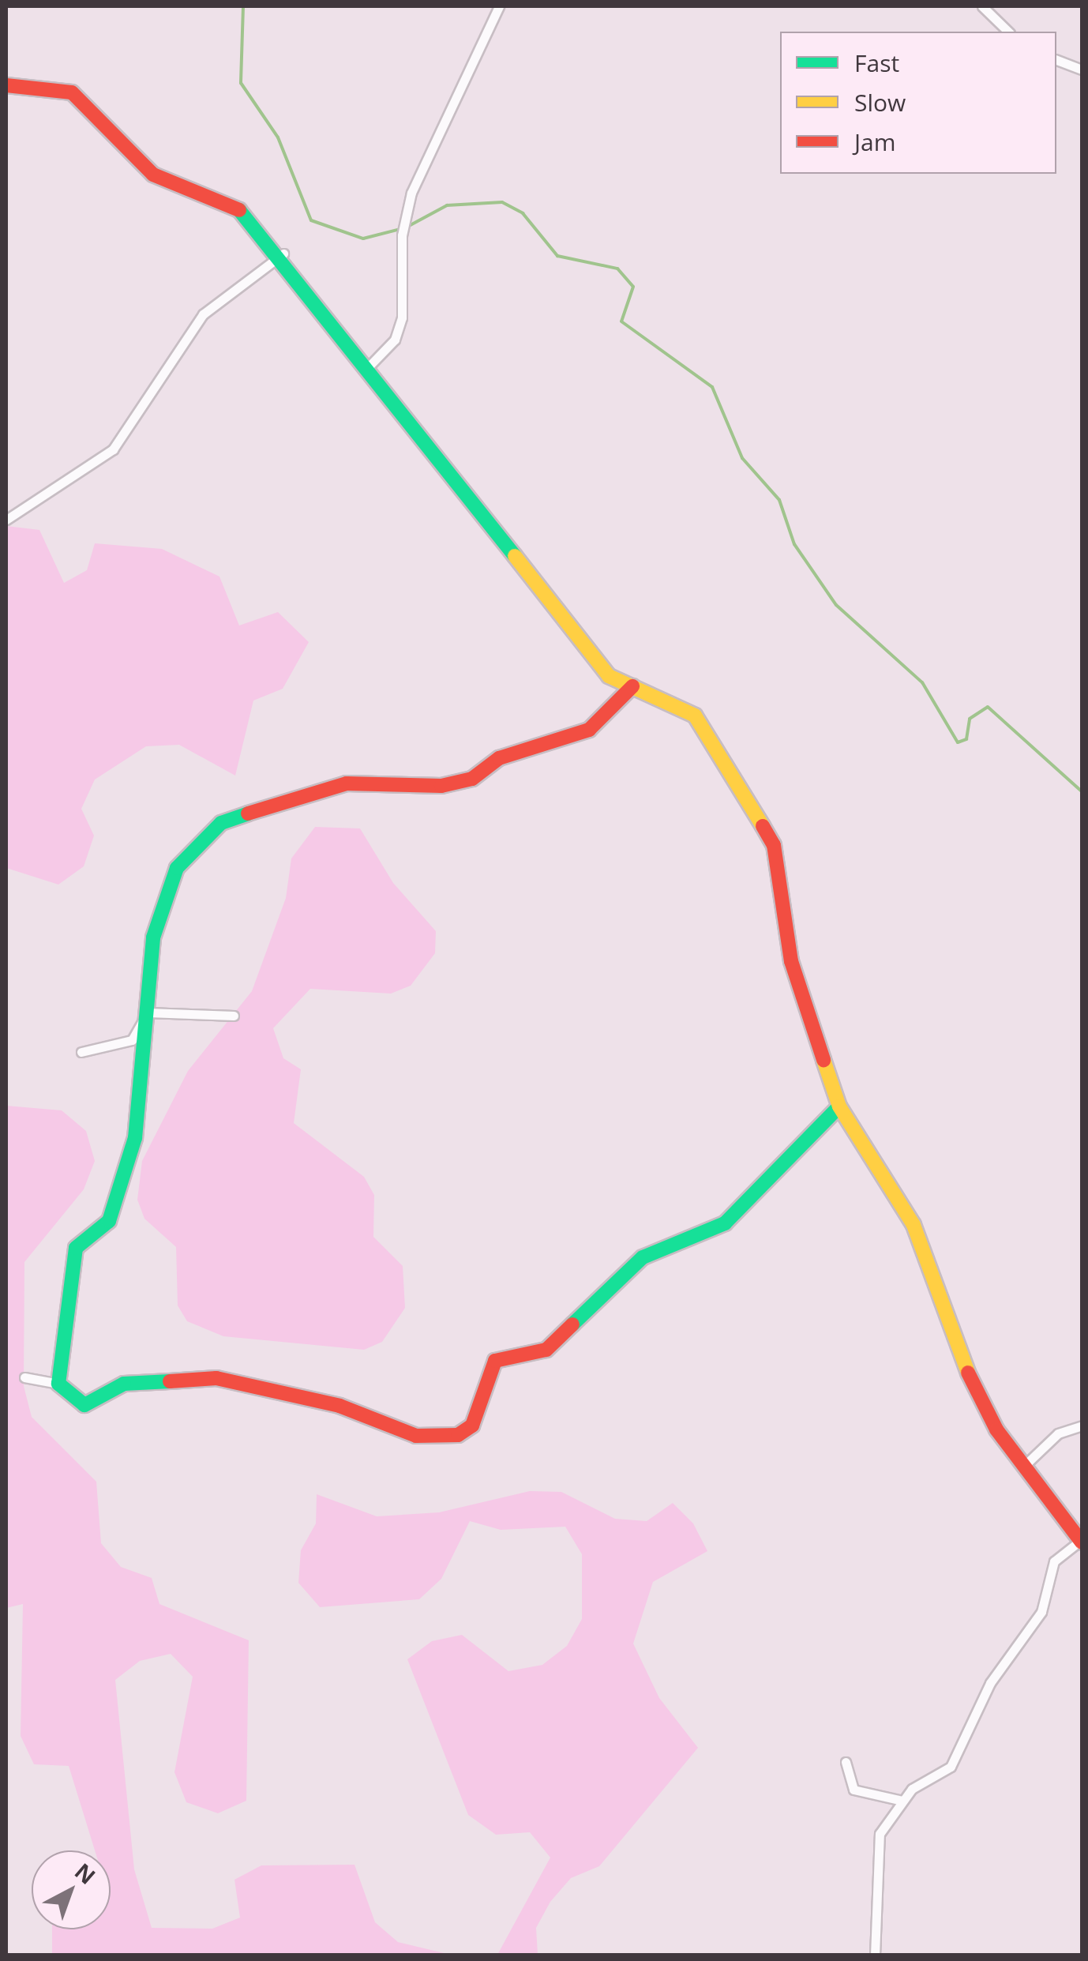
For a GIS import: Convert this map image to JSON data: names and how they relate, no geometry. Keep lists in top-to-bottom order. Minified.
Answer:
{"legend":["Fast","Slow","Jam"],"north":"top right"}
